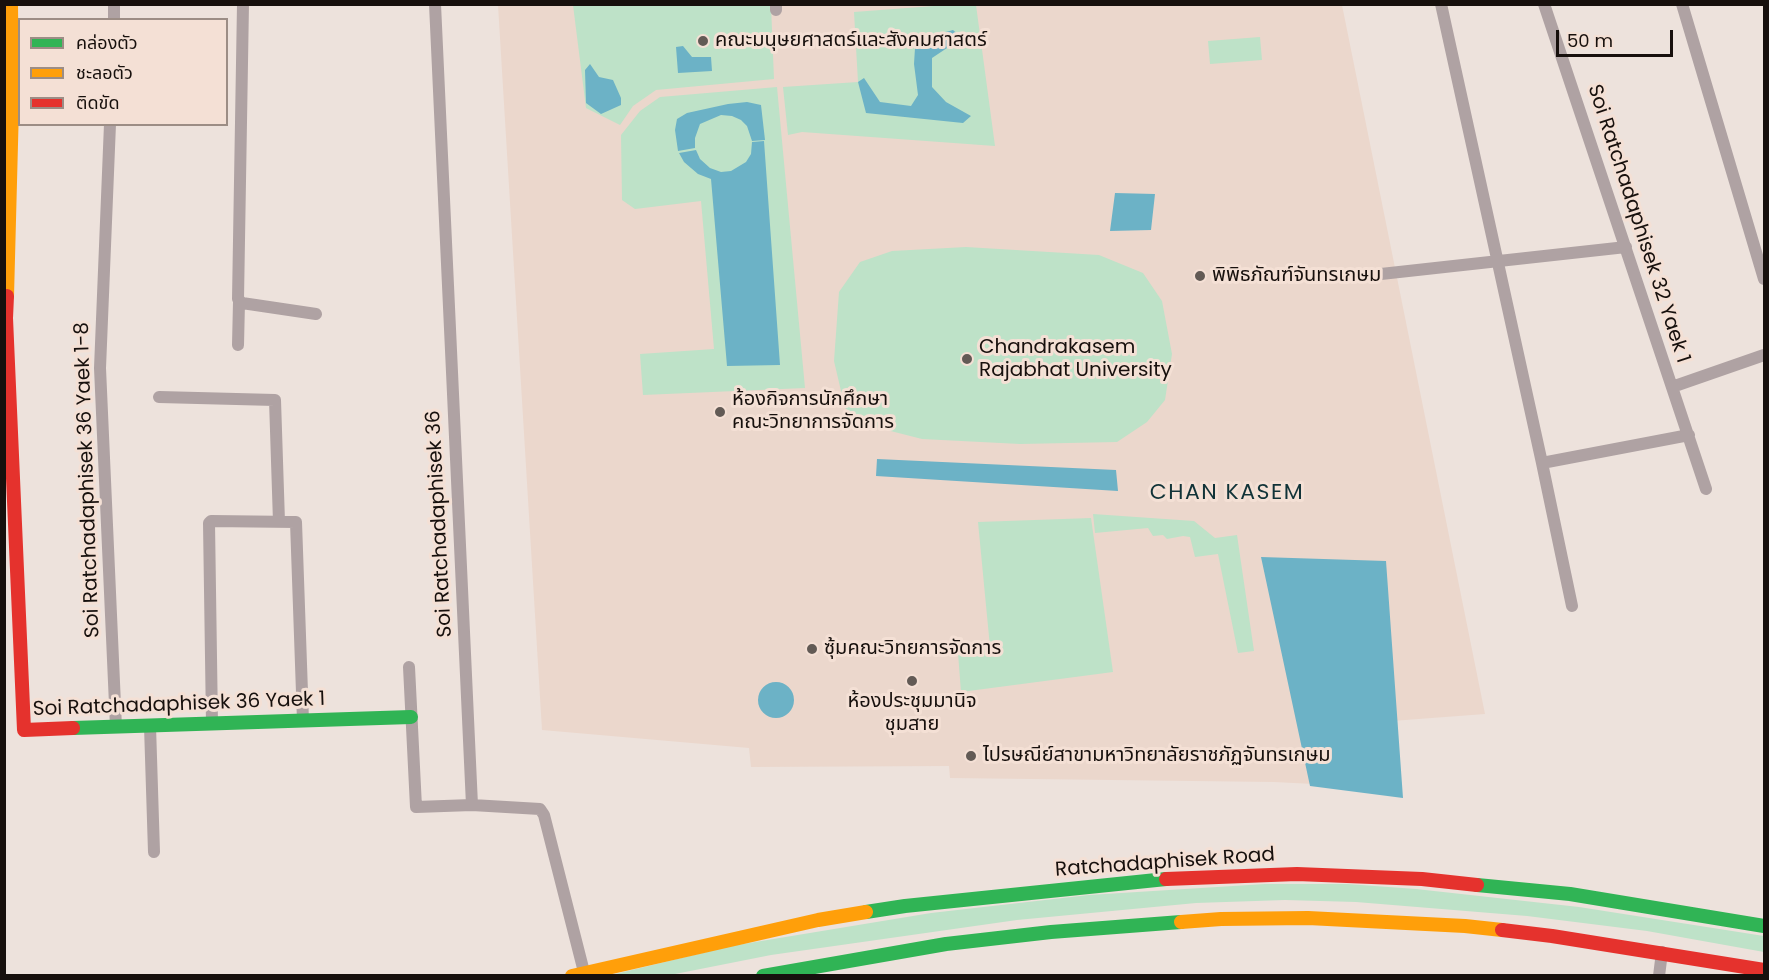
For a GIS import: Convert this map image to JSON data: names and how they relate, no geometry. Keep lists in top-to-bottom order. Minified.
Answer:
{"streets":{"main road":["Soi Ratchadaphisek 36 Yaek 1","Ratchadaphisek Road"],"street":["Soi Ratchadaphisek 32 Yaek 1","Soi Ratchadaphisek 36 Yaek 1-8","Soi Ratchadaphisek 36"]},"crossings":[["Soi Ratchadaphisek 36 Yaek 1-8","Soi Ratchadaphisek 36 Yaek 1"]],"districts":["CHAN KASEM"],"places":["คณะมนุษยศาสตร์และสังคมศาสตร์","พิพิธภัณฑ์จันทรเกษม","Chandrakasem Rajabhat University","ห้องกิจการนักศึกษา คณะวิทยาการจัดการ","ซุ้มคณะวิทยการจัดการ","ห้องประชุมมานิจ ชุมสาย","ไปรษณีย์สาขามหาวิทยาลัยราชภัฏจันทรเกษม"],"legend":["คล่องตัว","ชะลอตัว","ติดขัด"],"scale_bar":"50 m"}
